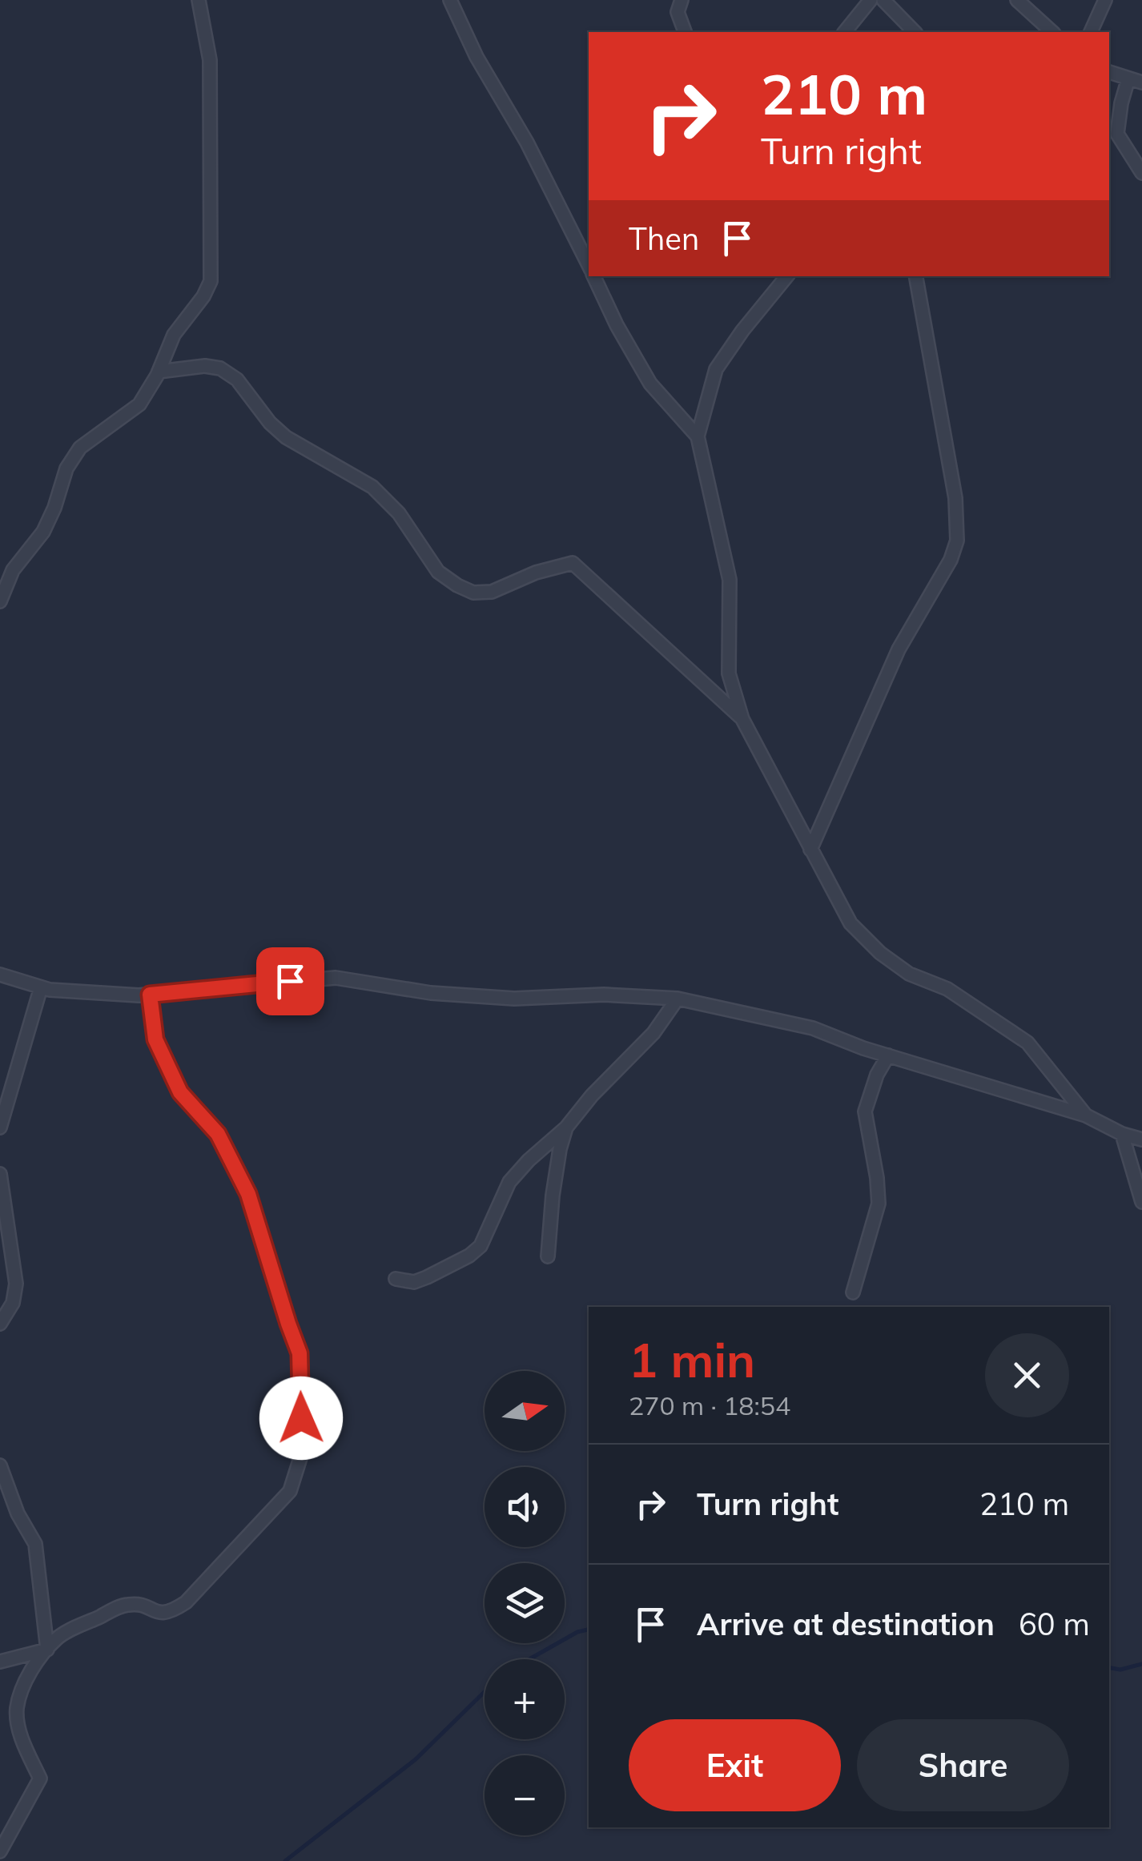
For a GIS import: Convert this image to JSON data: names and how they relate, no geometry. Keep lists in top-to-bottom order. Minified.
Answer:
{"north":"right","page":{"turn":["210 m","Turn right"],"then":"Then","heading":["1 min","270 m · 18:54"],"map_buttons":["+","−"],"list":[{"name":"Turn right","value":"210 m"},{"name":"Arrive at destination","value":"60 m"}],"buttons":["Exit","Share"]}}
